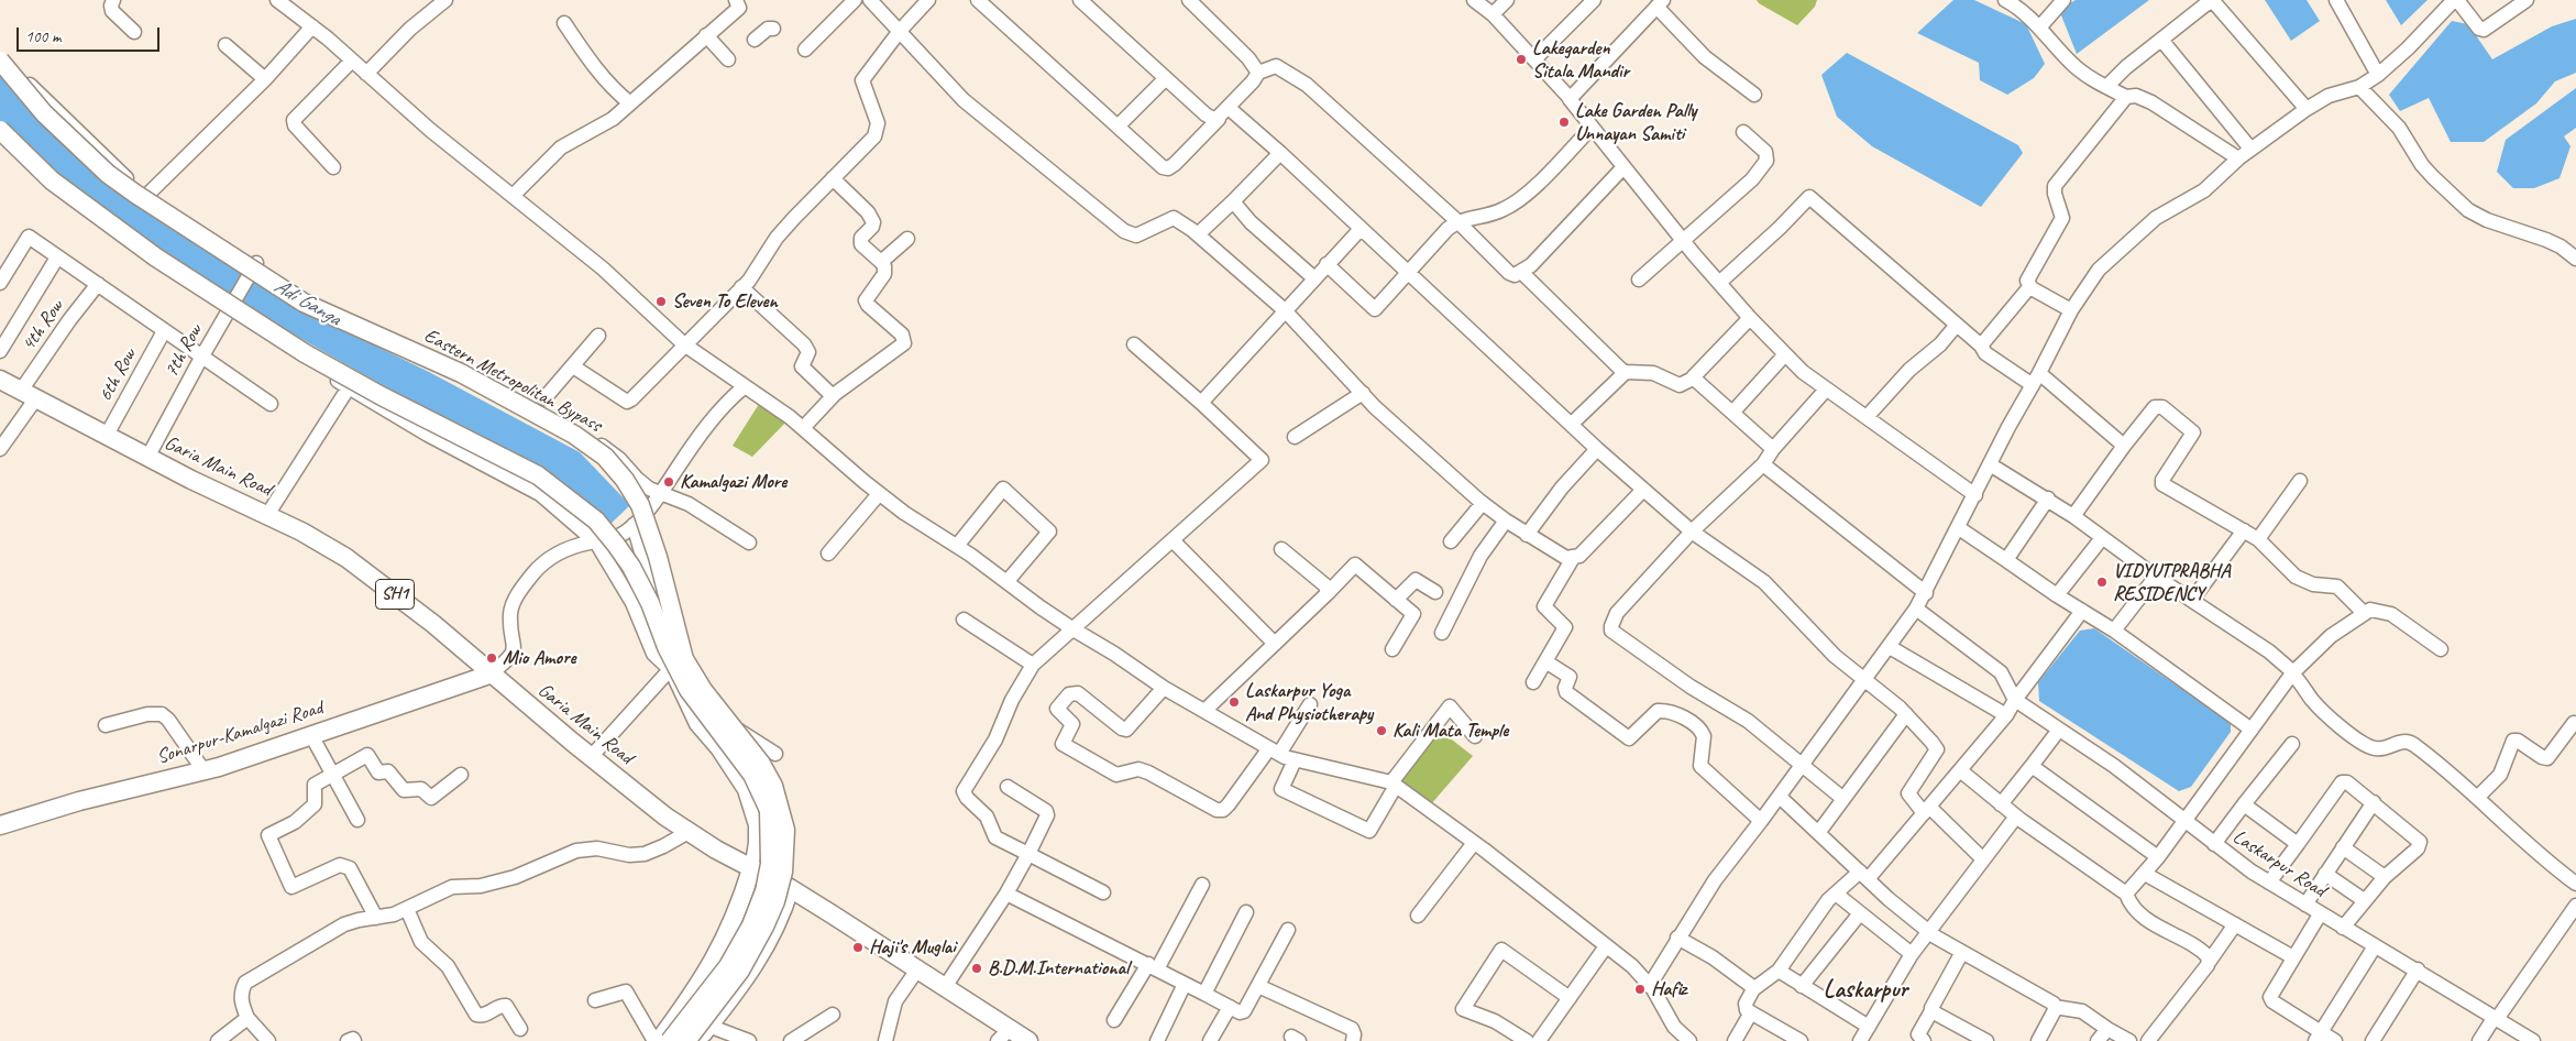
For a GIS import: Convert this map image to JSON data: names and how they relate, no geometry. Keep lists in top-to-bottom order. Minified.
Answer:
{"streets":{"main road":["Eastern Metropolitan Bypass","Garia Main Road","SH1","Sonarpur-Kamalgazi Road"],"street":["4th Row","7th Row","6th Row","Laskarpur Road"]},"crossings":[["4th Row","Garia Main Road"],["7th Row","Garia Main Road"],["6th Row","Garia Main Road"],["Garia Main Road","Sonarpur-Kamalgazi Road"]],"districts":["Laskarpur"],"water":["Adi Ganga"],"places":["Lakegarden Sitala Mandir","Lake Garden Pally Unnayan Samiti","Seven To Eleven","Kamalgazi More","VIDYUTPRABHA RESIDENCY","Mio Amore","Laskarpur Yoga And Physiotherapy","Kali Mata Temple","Haji's Muglai","B.D.M.International","Hafiz"],"scale_bar":"100 m"}
